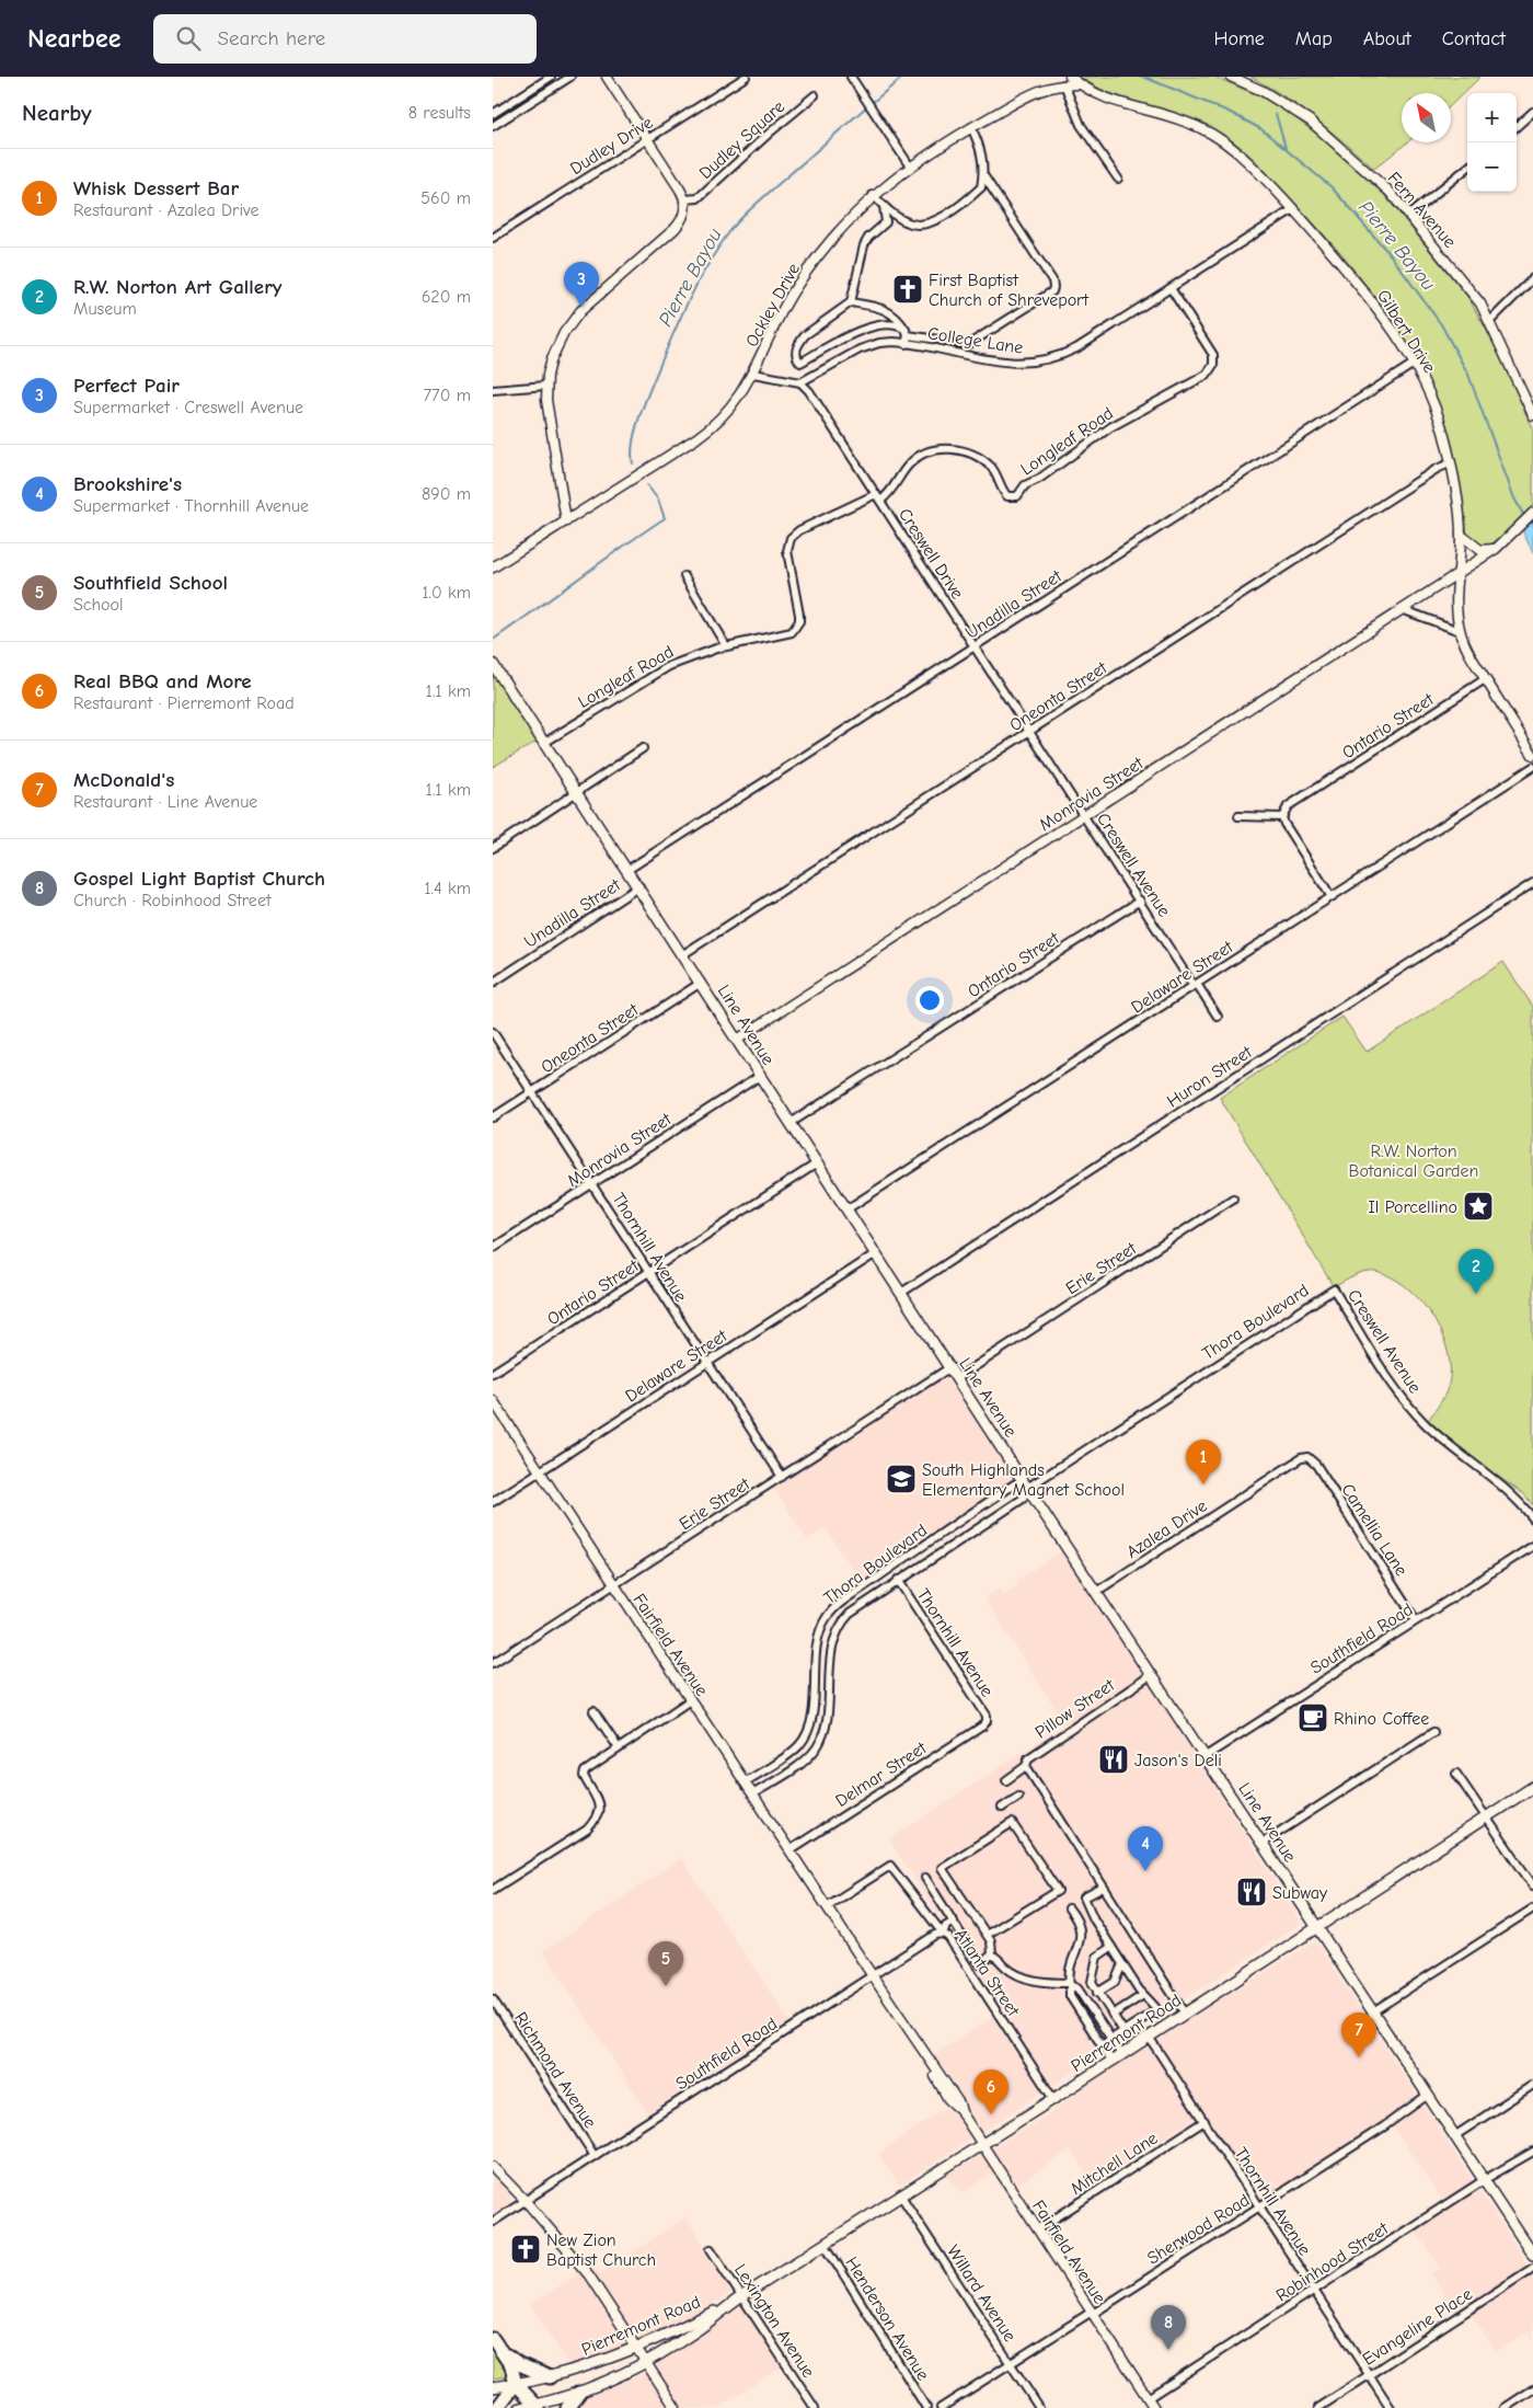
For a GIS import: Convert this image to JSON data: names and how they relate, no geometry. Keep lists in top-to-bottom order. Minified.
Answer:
{"streets":{"main road":["Line Avenue","Pierremont Road"],"street":["Dudley Square","Dudley Drive","Fern Avenue","Ockley Drive","Gilbert Drive","College Lane","Longleaf Road","Creswell Drive","Unadilla Street","Oneonta Street","Ontario Street","Monrovia Street","Creswell Avenue","Delaware Street","Huron Street","Thornhill Avenue","Erie Street","Thora Boulevard","Azalea Drive","Camellia Lane","Southfield Road","Fairfield Avenue","Pillow Street","Delmar Street","Atlanta Street","Richmond Avenue","Mitchell Lane","Sherwood Road","Robinhood Street","Willard Avenue","Henderson Avenue","Lexington Avenue","Evangeline Place"]},"crossings":[["Ockley Drive","Gilbert Drive"],["Gilbert Drive","College Lane"],["Gilbert Drive","Unadilla Street"],["Gilbert Drive","Oneonta Street"],["Gilbert Drive","Ontario Street"],["Gilbert Drive","Monrovia Street"],["College Lane","Longleaf Road"],["College Lane","Creswell Drive"],["Longleaf Road","Creswell Drive"],["Longleaf Road","Line Avenue"],["Creswell Drive","Unadilla Street"],["Creswell Drive","Oneonta Street"],["Creswell Drive","Creswell Avenue"],["Unadilla Street","Line Avenue"],["Oneonta Street","Creswell Avenue"],["Oneonta Street","Line Avenue"],["Oneonta Street","Thornhill Avenue"],["Ontario Street","Creswell Avenue"],["Ontario Street","Line Avenue"],["Ontario Street","Thornhill Avenue"],["Monrovia Street","Creswell Avenue"],["Monrovia Street","Line Avenue"],["Monrovia Street","Thornhill Avenue"],["Creswell Avenue","Delaware Street"],["Creswell Avenue","Thora Boulevard"],["Delaware Street","Line Avenue"],["Delaware Street","Thornhill Avenue"],["Delaware Street","Fairfield Avenue"],["Line Avenue","Huron Street"],["Line Avenue","Erie Street"],["Line Avenue","Thora Boulevard"],["Line Avenue","Azalea Drive"],["Line Avenue","Southfield Road"],["Line Avenue","Pillow Street"],["Line Avenue","Pierremont Road"],["Line Avenue","Sherwood Road"],["Line Avenue","Robinhood Street"],["Thornhill Avenue","Erie Street"],["Thornhill Avenue","Thora Boulevard"],["Thornhill Avenue","Delmar Street"],["Thornhill Avenue","Pierremont Road"],["Thornhill Avenue","Mitchell Lane"],["Thornhill Avenue","Sherwood Road"],["Thornhill Avenue","Robinhood Street"],["Thornhill Avenue","Evangeline Place"],["Erie Street","Fairfield Avenue"],["Thora Boulevard","Fairfield Avenue"],["Azalea Drive","Camellia Lane"],["Camellia Lane","Southfield Road"],["Southfield Road","Fairfield Avenue"],["Southfield Road","Atlanta Street"],["Southfield Road","Richmond Avenue"],["Fairfield Avenue","Delmar Street"],["Fairfield Avenue","Atlanta Street"],["Fairfield Avenue","Pierremont Road"],["Fairfield Avenue","Mitchell Lane"],["Fairfield Avenue","Sherwood Road"],["Fairfield Avenue","Robinhood Street"],["Atlanta Street","Pierremont Road"],["Pierremont Road","Willard Avenue"],["Pierremont Road","Henderson Avenue"],["Pierremont Road","Lexington Avenue"],["Sherwood Road","Willard Avenue"]],"water":["Pierre Bayou"],"parks":["R.W. Norton Botanical Garden"],"places":{"church":["First Baptist Church of Shreveport","New Zion Baptist Church"],"place":["Il Porcellino"],"school or university":["South Highlands Elementary Magnet School"],"cafe":["Rhino Coffee"],"restaurant":["Jason's Deli","Subway"]},"north":"top left","page":{"header":"Nearbee","search":"Search here","nav":["Home","Map","About","Contact"],"heading":["Nearby","8 results"],"map_buttons":["+","−"],"list":[{"mark":"1","name":"Whisk Dessert Bar","note":"Restaurant · Azalea Drive","value":"560 m"},{"mark":"2","name":"R.W. Norton Art Gallery","note":"Museum","value":"620 m"},{"mark":"3","name":"Perfect Pair","note":"Supermarket · Creswell Avenue","value":"770 m"},{"mark":"4","name":"Brookshire's","note":"Supermarket · Thornhill Avenue","value":"890 m"},{"mark":"5","name":"Southfield School","note":"School","value":"1.0 km"},{"mark":"6","name":"Real BBQ and More","note":"Restaurant · Pierremont Road","value":"1.1 km"},{"mark":"7","name":"McDonald's","note":"Restaurant · Line Avenue","value":"1.1 km"},{"mark":"8","name":"Gospel Light Baptist Church","note":"Church · Robinhood Street","value":"1.4 km"}],"pins":["3","2","1","4","5","7","6","8"]}}
